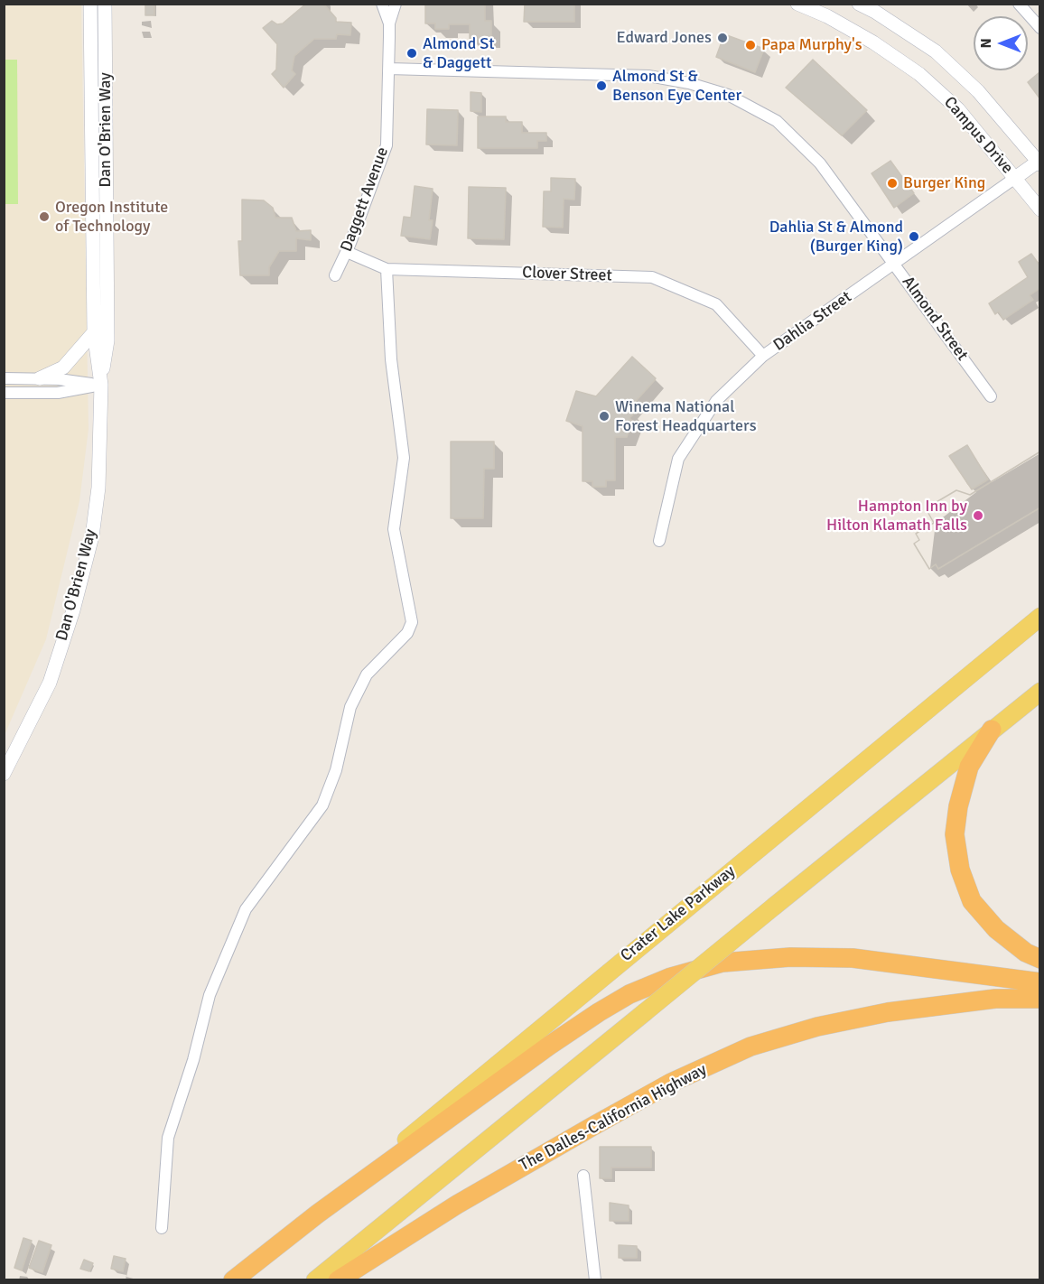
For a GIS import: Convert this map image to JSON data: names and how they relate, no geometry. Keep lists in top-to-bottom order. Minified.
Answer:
{"streets":{"highway":["The Dalles-California Highway"],"main road":["Crater Lake Parkway"],"street":["Dan O'Brien Way","Campus Drive","Daggett Avenue","Clover Street","Almond Street","Dahlia Street"]},"crossings":[["Campus Drive","Dahlia Street"],["Daggett Avenue","Clover Street"],["Daggett Avenue","Almond Street"],["Clover Street","Dahlia Street"],["Almond Street","Dahlia Street"]],"places":["Edward Jones","Papa Murphy's","Almond St & Daggett","Almond St & Benson Eye Center","Burger King","Oregon Institute of Technology","Dahlia St & Almond (Burger King)","Winema National Forest Headquarters","Hampton Inn by Hilton Klamath Falls"],"north":"left"}
